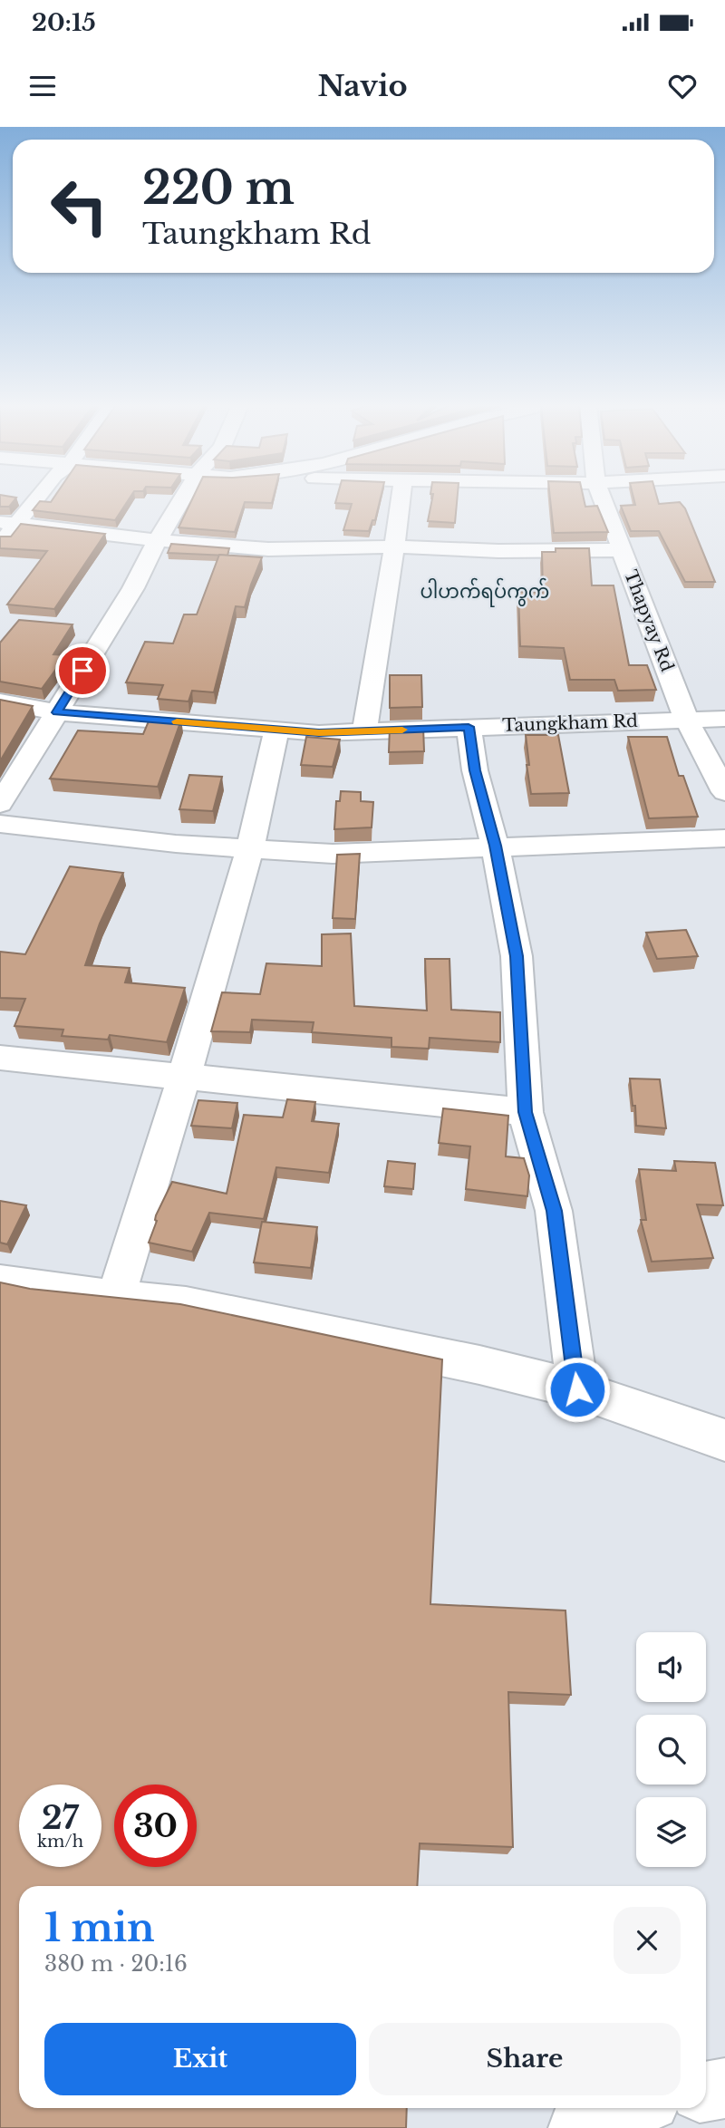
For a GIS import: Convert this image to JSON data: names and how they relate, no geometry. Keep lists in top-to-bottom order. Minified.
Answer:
{"streets":{"main road":["Thapyay Rd","Taungkham Rd"]},"crossings":[["Thapyay Rd","Taungkham Rd"]],"districts":["ပါဟက်ရပ်ကွက်"],"page":{"status":"20:15","header":"Navio","turn":["220 m","Taungkham Rd"],"speed":"27 km/h","limit":"30","heading":["1 min","380 m · 20:16"],"buttons":["Exit","Share"]}}
